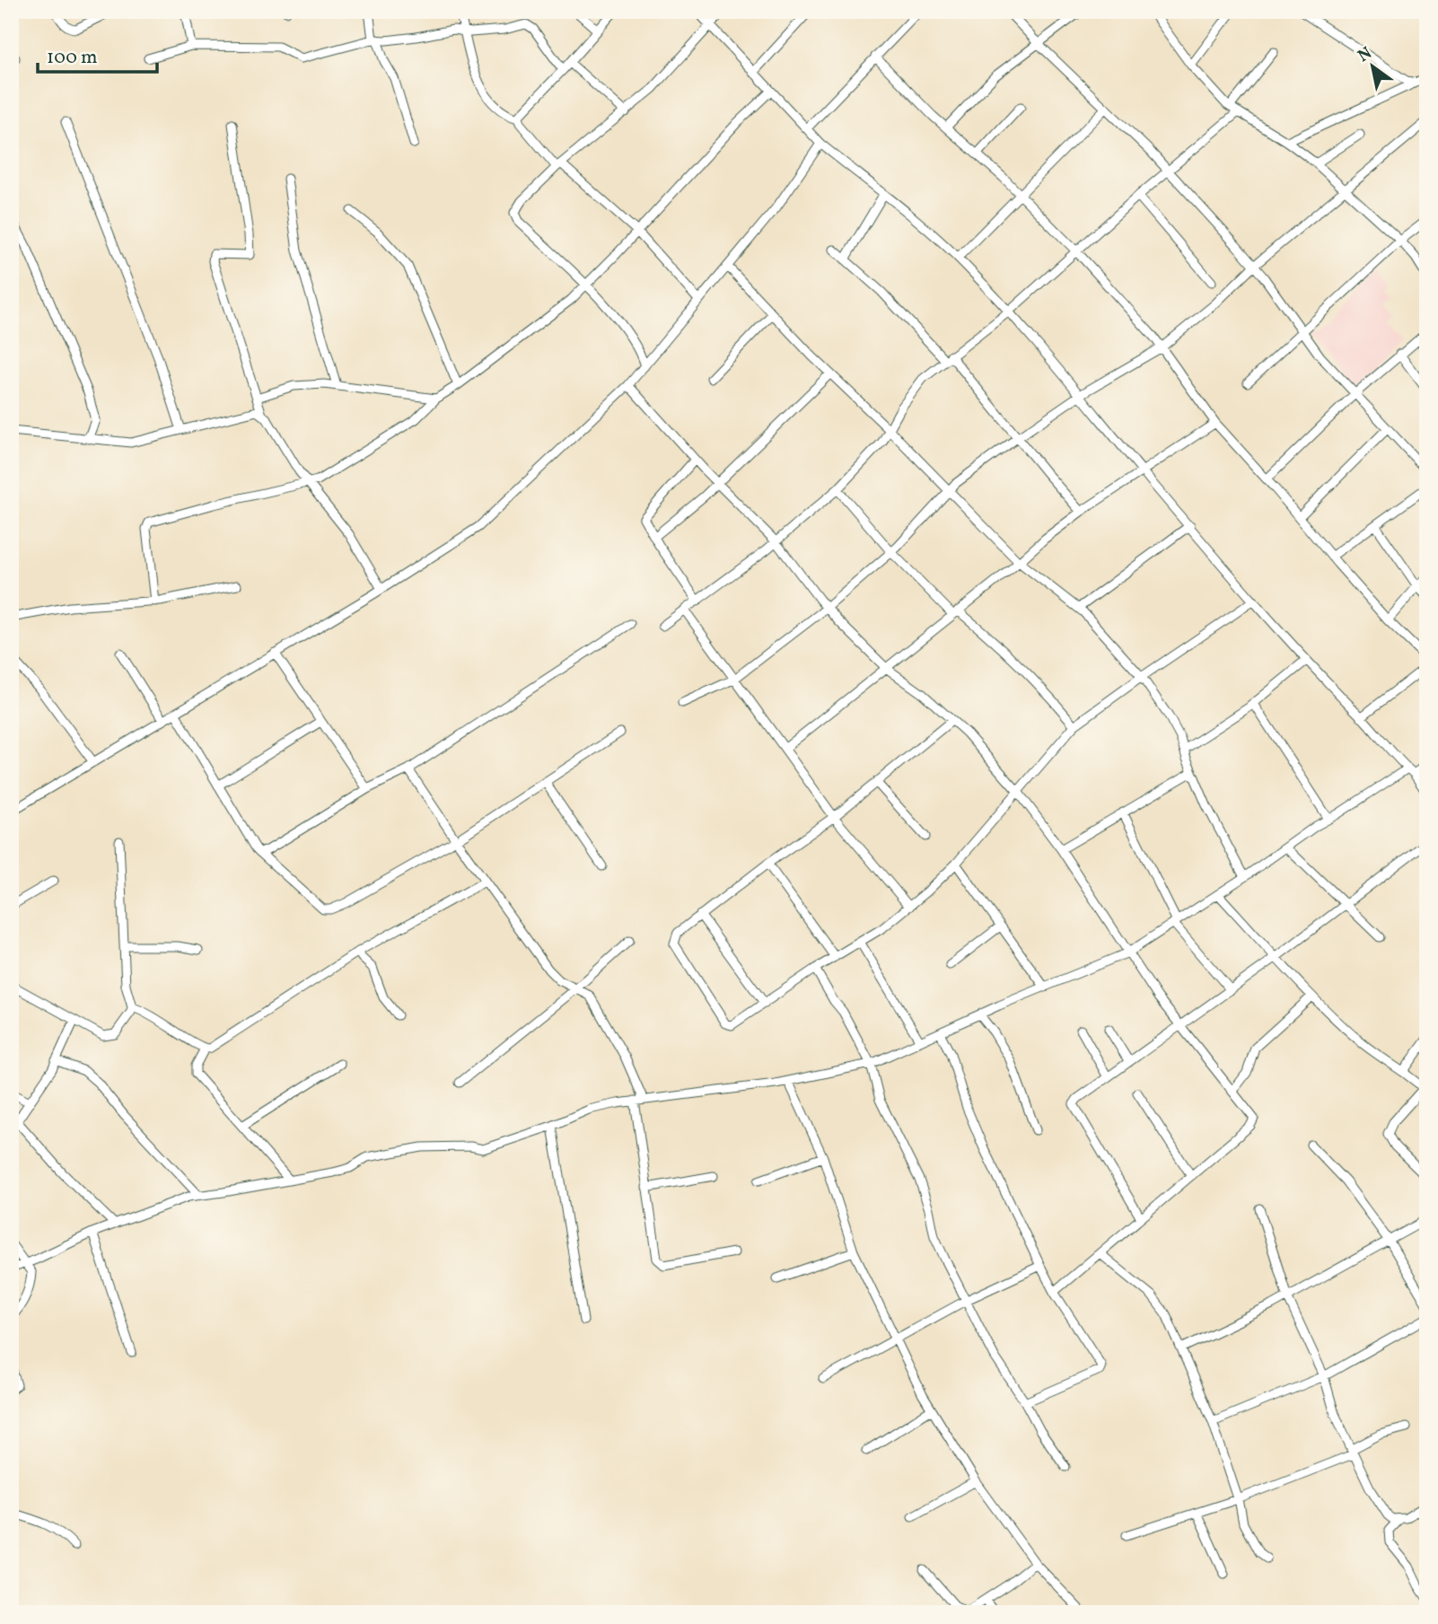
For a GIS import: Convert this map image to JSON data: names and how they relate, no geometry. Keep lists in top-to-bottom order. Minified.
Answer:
{"scale_bar":"100 m","north":"top left"}
